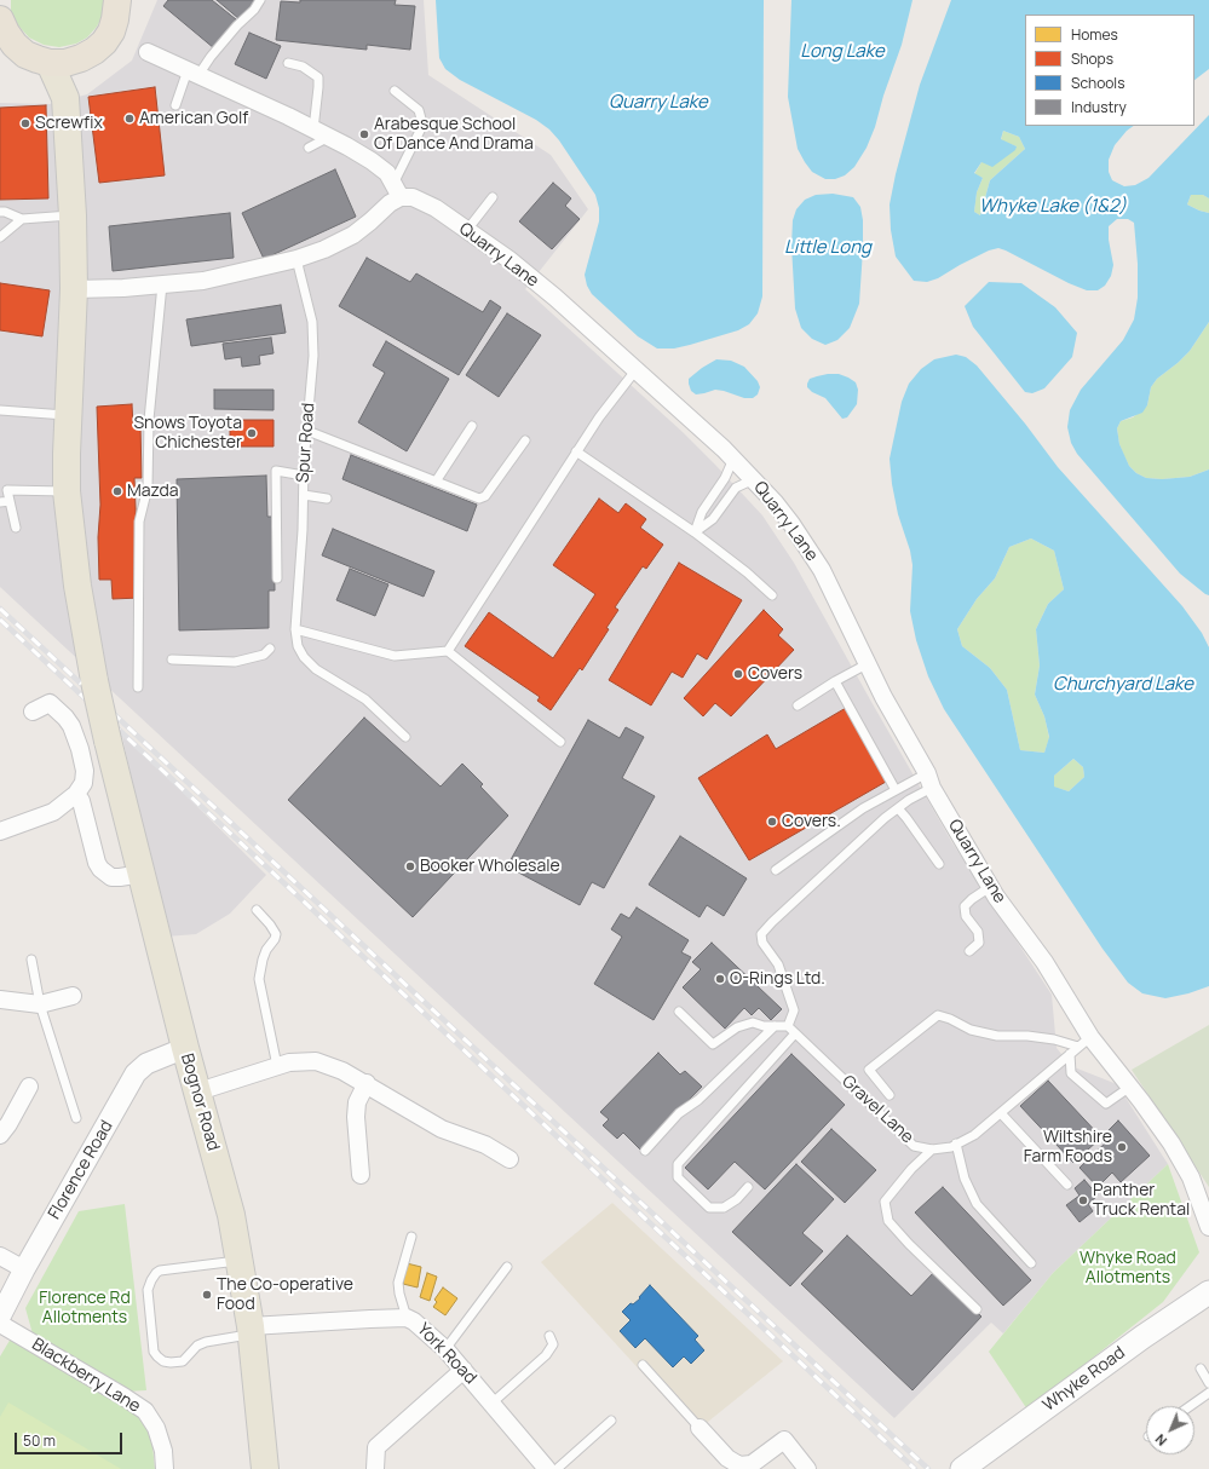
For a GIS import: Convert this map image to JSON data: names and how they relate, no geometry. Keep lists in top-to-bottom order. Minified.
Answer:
{"streets":{"main road":["Bognor Road","Whyke Road"],"street":["Quarry Lane","Florence Road","York Road","Blackberry Lane"],"lane":["Spur Road","Gravel Lane"]},"crossings":[["Quarry Lane","Gravel Lane"],["Bognor Road","Florence Road"],["Bognor Road","York Road"]],"water":["Long Lake","Quarry Lake","Whyke Lake (1&2)","Little Long","Churchyard Lake"],"parks":["Whyke Road Allotments","Florence Rd Allotments"],"places":["American Golf","Screwfix","Arabesque School Of Dance And Drama","Snows Toyota Chichester","Mazda","Covers","Covers.","Booker Wholesale","O-Rings Ltd.","Wiltshire Farm Foods","Panther Truck Rental","The Co-operative Food"],"legend":["Homes","Shops","Schools","Industry"],"scale_bar":"50 m","north":"bottom left"}
